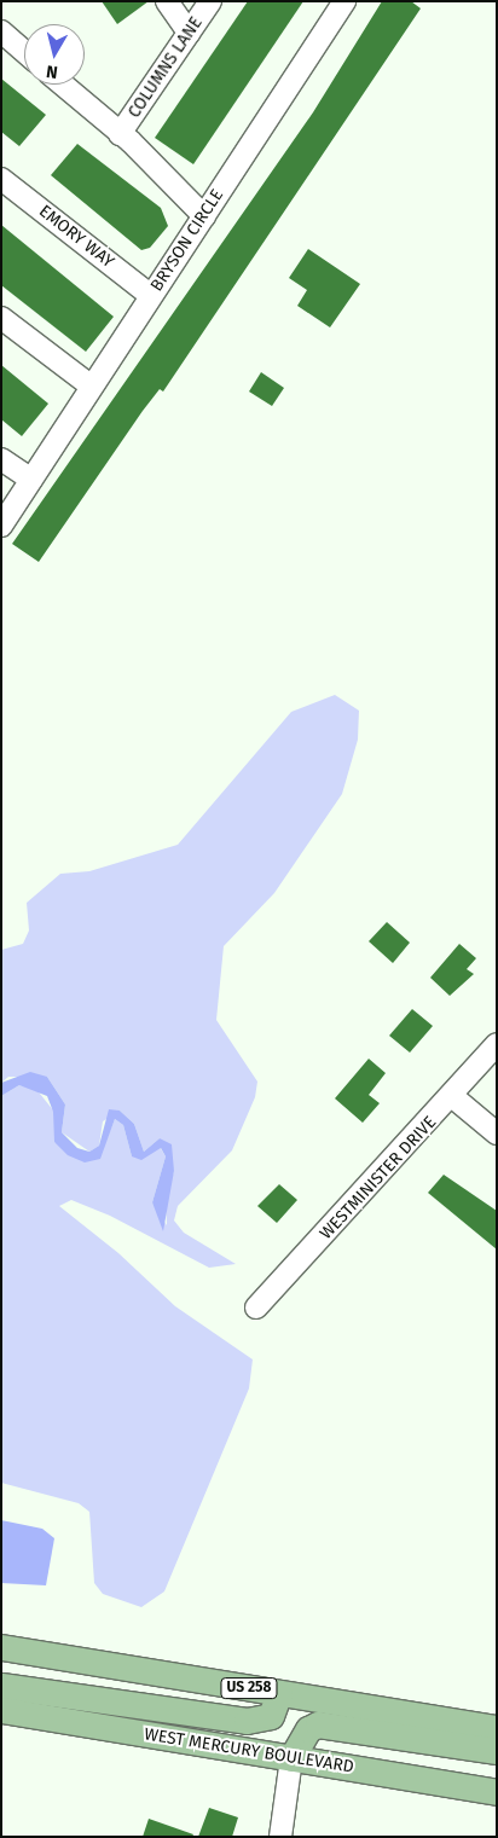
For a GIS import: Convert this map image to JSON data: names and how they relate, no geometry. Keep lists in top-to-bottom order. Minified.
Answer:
{"streets":{"main road":["US 258","WEST MERCURY BOULEVARD"],"street":["COLUMNS LANE","EMORY WAY","BRYSON CIRCLE","WESTMINISTER DRIVE"]},"crossings":[["EMORY WAY","BRYSON CIRCLE"]],"north":"bottom"}
